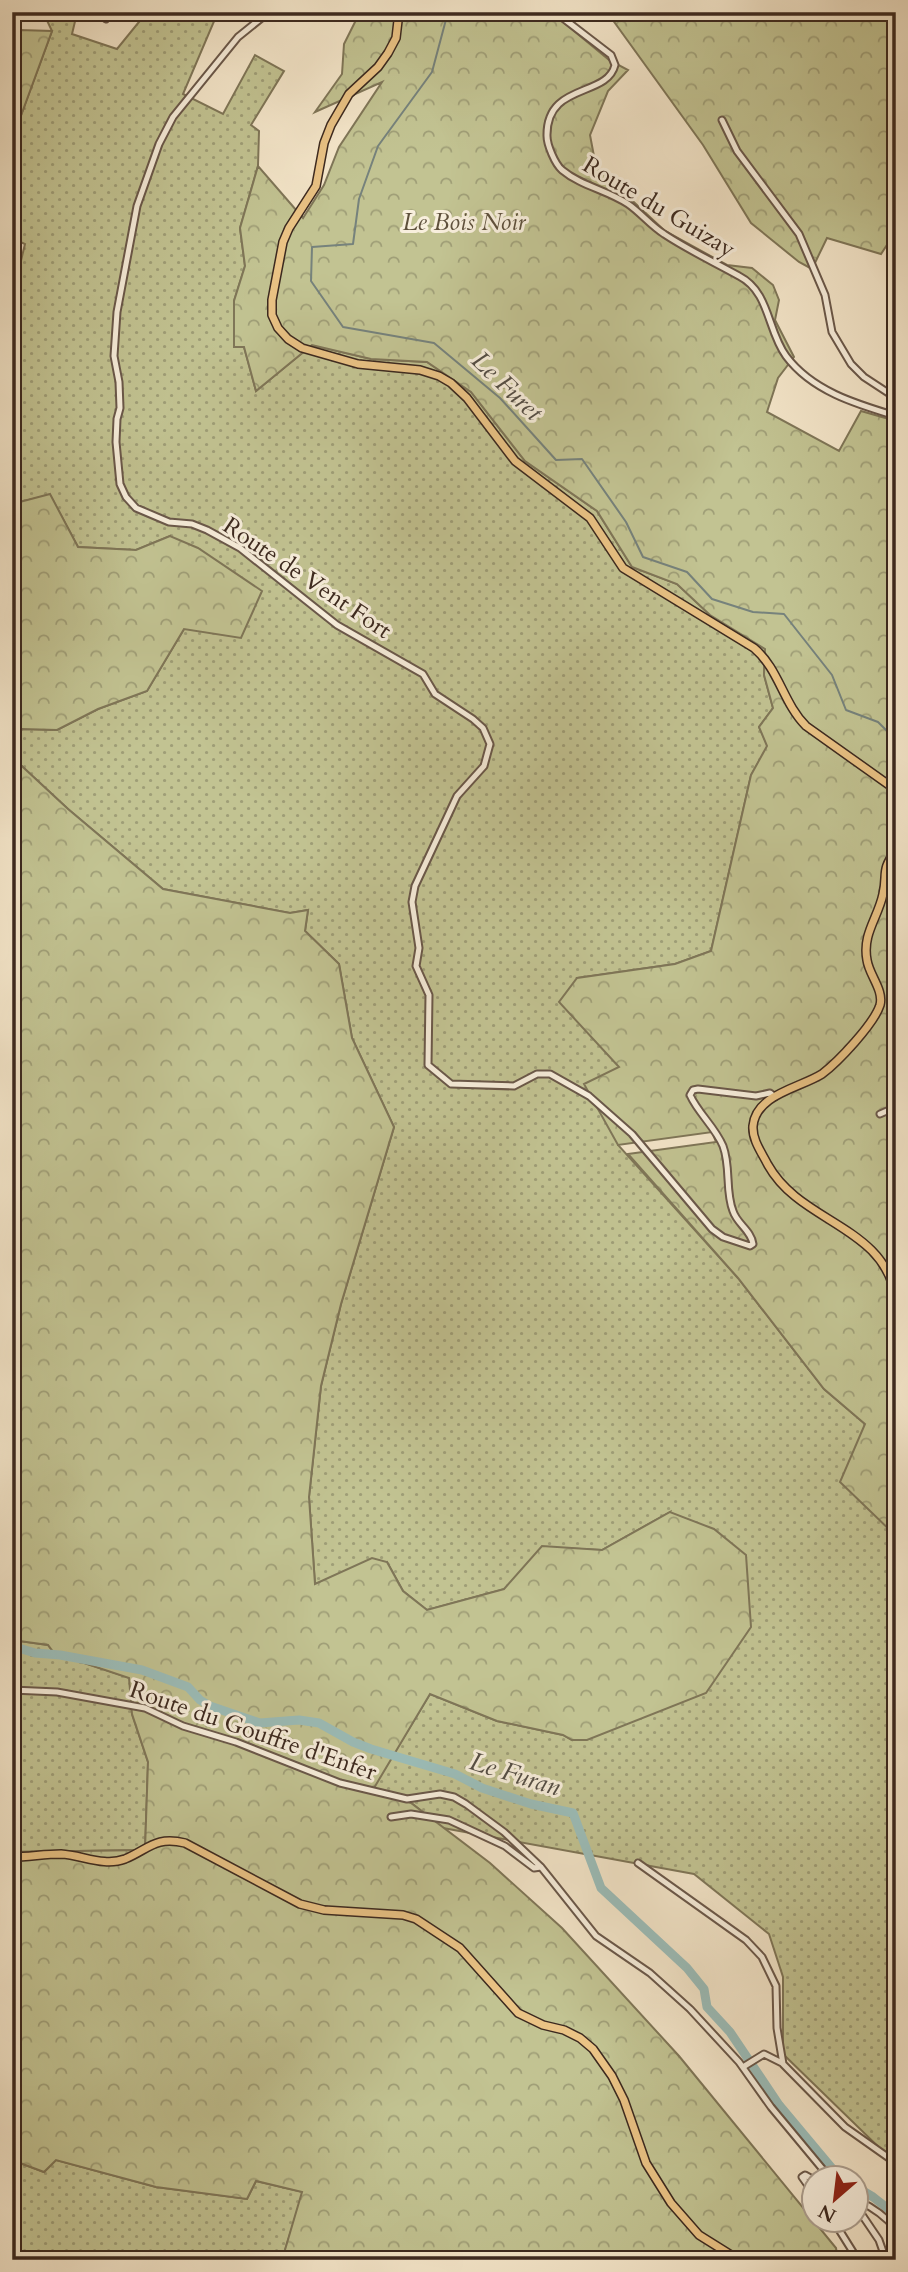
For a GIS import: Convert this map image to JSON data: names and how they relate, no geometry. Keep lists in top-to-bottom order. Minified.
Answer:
{"streets":{"street":["Route du Guizay","Route de Vent Fort","Route du Gouffre d'Enfer"]},"water":["Le Furet","Le Furan"],"parks":["Le Bois Noir"],"north":"bottom left"}
